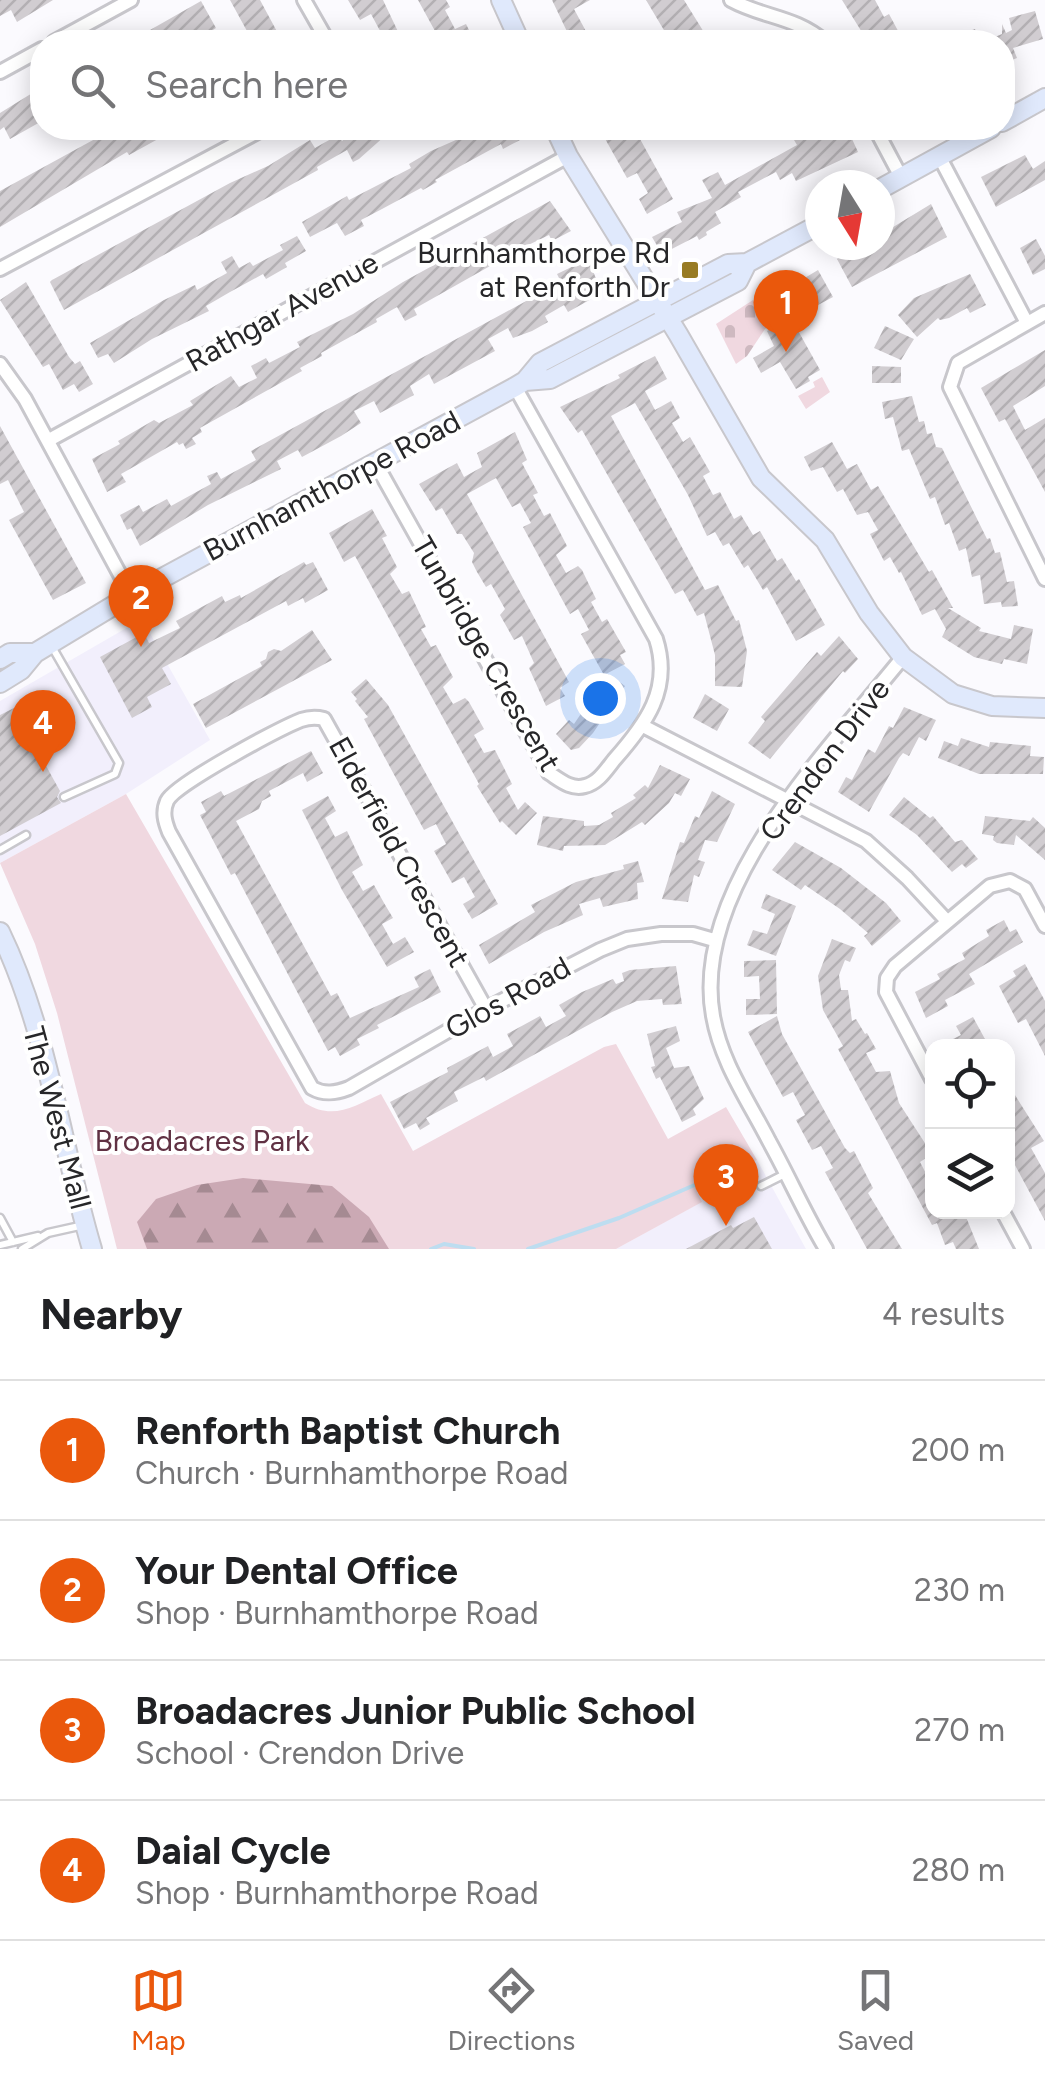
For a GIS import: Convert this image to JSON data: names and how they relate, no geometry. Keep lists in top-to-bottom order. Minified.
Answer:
{"streets":{"main road":["Burnhamthorpe Road","The West Mall"],"street":["Rathgar Avenue","Tunbridge Crescent","Crendon Drive","Elderfield Crescent","Glos Road"]},"crossings":[["Burnhamthorpe Road","Tunbridge Crescent"],["Crendon Drive","Glos Road"],["Elderfield Crescent","Glos Road"]],"parks":["Broadacres Park"],"places":{"transit":["Burnhamthorpe Rd at Renforth Dr"]},"north":"bottom","page":{"search":"Search here","pins":["1","2","4","3"],"heading":["Nearby","4 results"],"list":[{"mark":"1","name":"Renforth Baptist Church","note":"Church · Burnhamthorpe Road","value":"200 m"},{"mark":"2","name":"Your Dental Office","note":"Shop · Burnhamthorpe Road","value":"230 m"},{"mark":"3","name":"Broadacres Junior Public School","note":"School · Crendon Drive","value":"270 m"},{"mark":"4","name":"Daial Cycle","note":"Shop · Burnhamthorpe Road","value":"280 m"}],"nav":["Map","Directions","Saved"]}}
